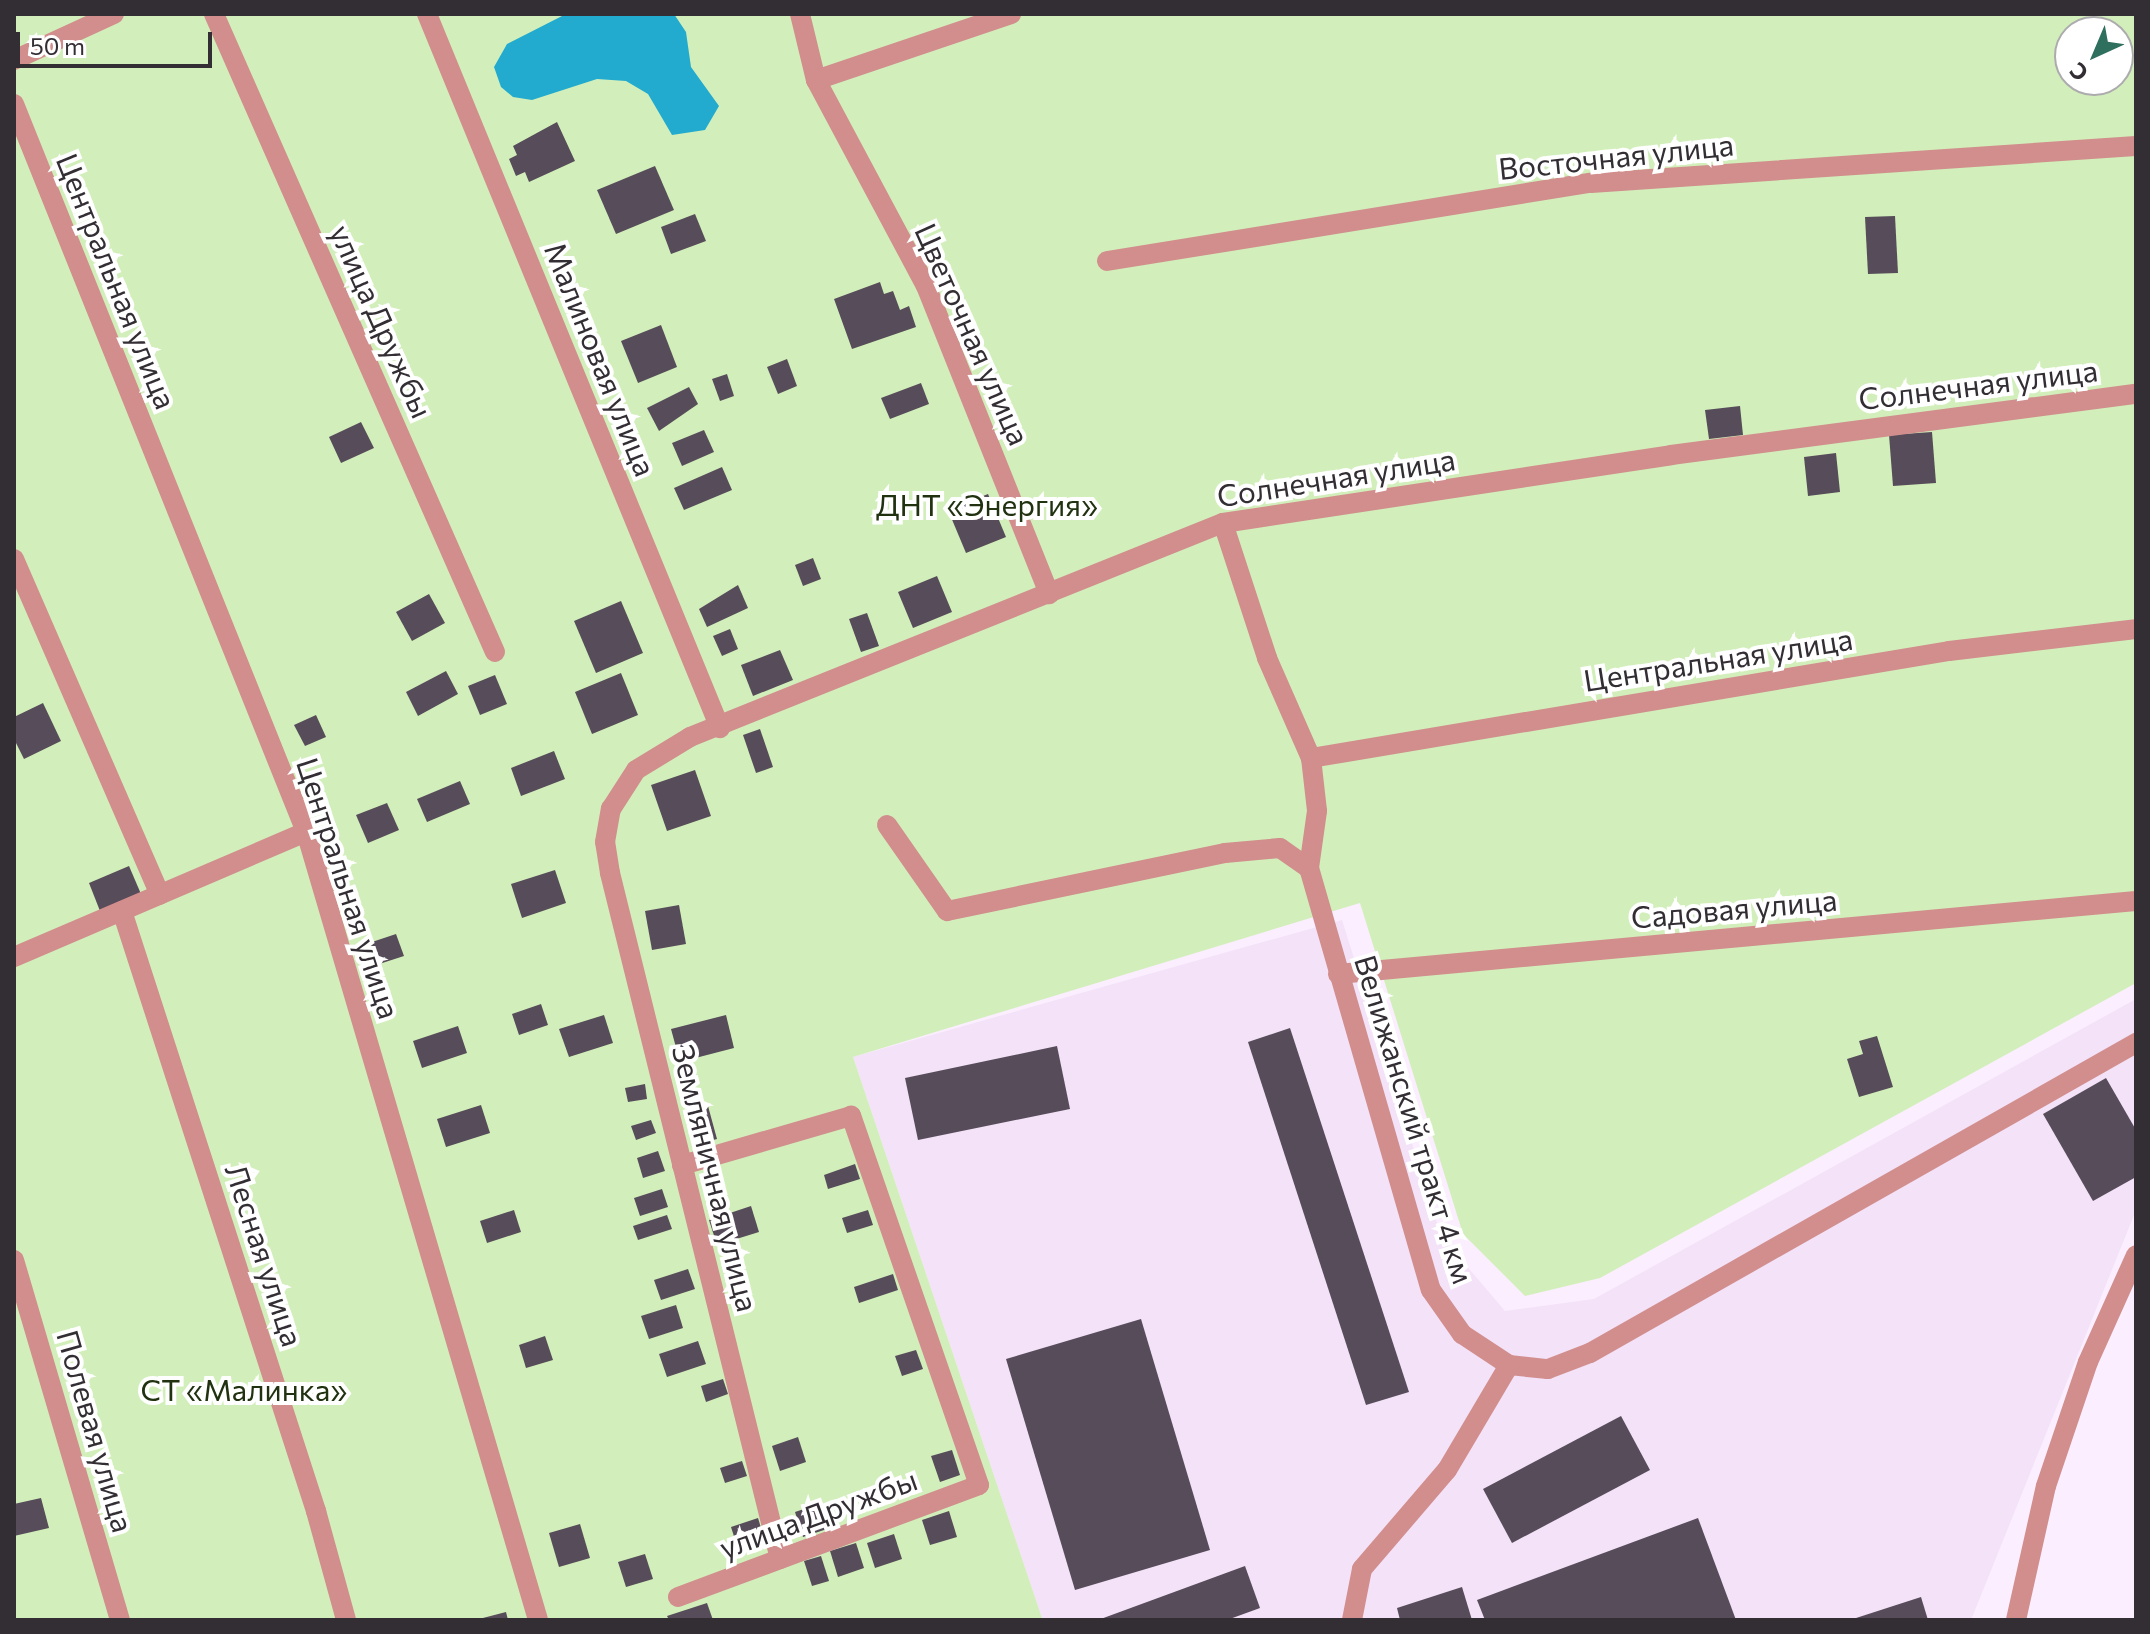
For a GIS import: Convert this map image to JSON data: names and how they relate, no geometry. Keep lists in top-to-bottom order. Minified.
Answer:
{"streets":{"street":["Восточная улица","Центральная улица","улица Дружбы","Цветочная улица","Малиновая улица","Солнечная улица","Садовая улица","Велижанский тракт 4 км","Земляничная улица","Лесная улица","Полевая улица"]},"crossings":[["улица Дружбы","Земляничная улица"],["Цветочная улица","Солнечная улица"],["Малиновая улица","Солнечная улица"],["Солнечная улица","Земляничная улица"],["Садовая улица","Велижанский тракт 4 км"]],"parks":["ДНТ «Энергия»","CТ «Малинка»"],"scale_bar":"50 m","north":"bottom left"}
